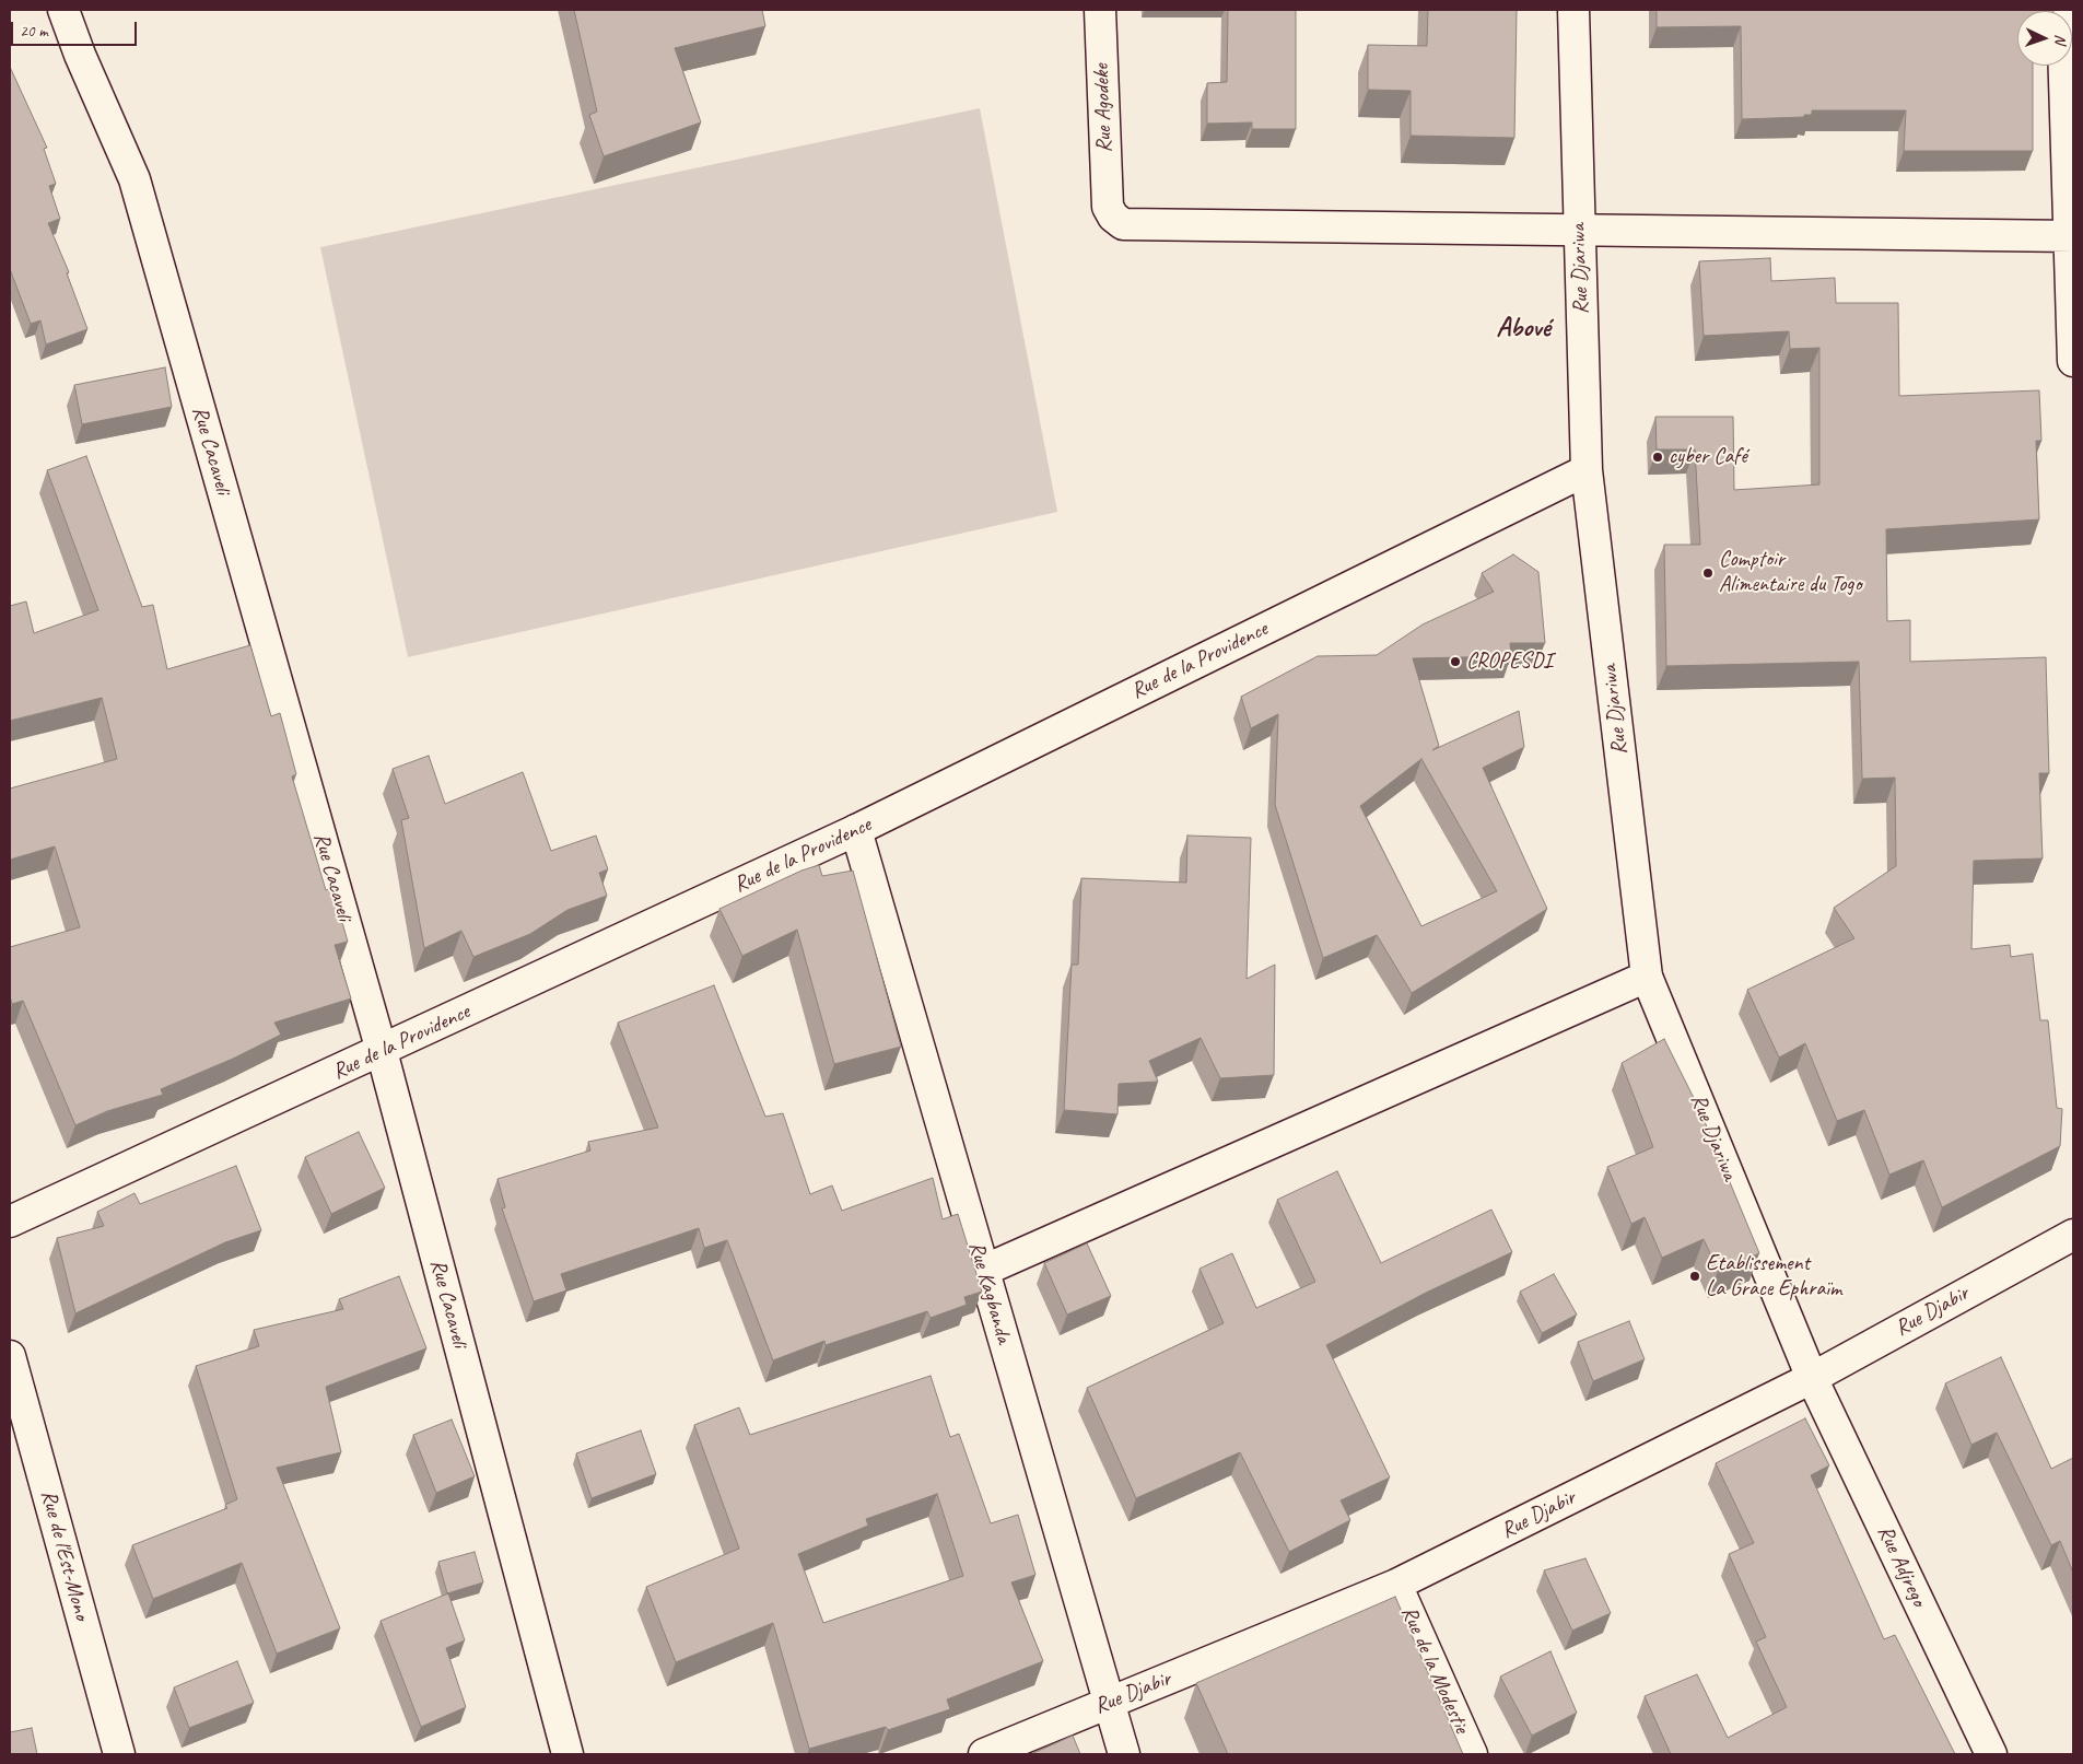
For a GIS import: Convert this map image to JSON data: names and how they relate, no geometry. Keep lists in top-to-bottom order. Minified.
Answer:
{"streets":{"street":["Rue Agodeke","Rue Djariwa","Rue Cacaveli","Rue de la Providence","Rue Kagbanda","Rue Djabir","Rue de l'Est-Mono","Rue Adjrego","Rue de la Modestie"]},"crossings":[["Rue Agodeke","Rue Djariwa"],["Rue Djariwa","Rue de la Providence"],["Rue Djariwa","Rue Djabir"],["Rue Djariwa","Rue Adjrego"],["Rue Cacaveli","Rue de la Providence"],["Rue de la Providence","Rue Kagbanda"],["Rue Kagbanda","Rue Djabir"],["Rue Djabir","Rue Adjrego"],["Rue Djabir","Rue de la Modestie"]],"districts":["Abové"],"places":["cyber Café","Comptoir Alimentaire du Togo","CROPESDI","Etablissement La Grace Ephraïm"],"scale_bar":"20 m","north":"right"}
